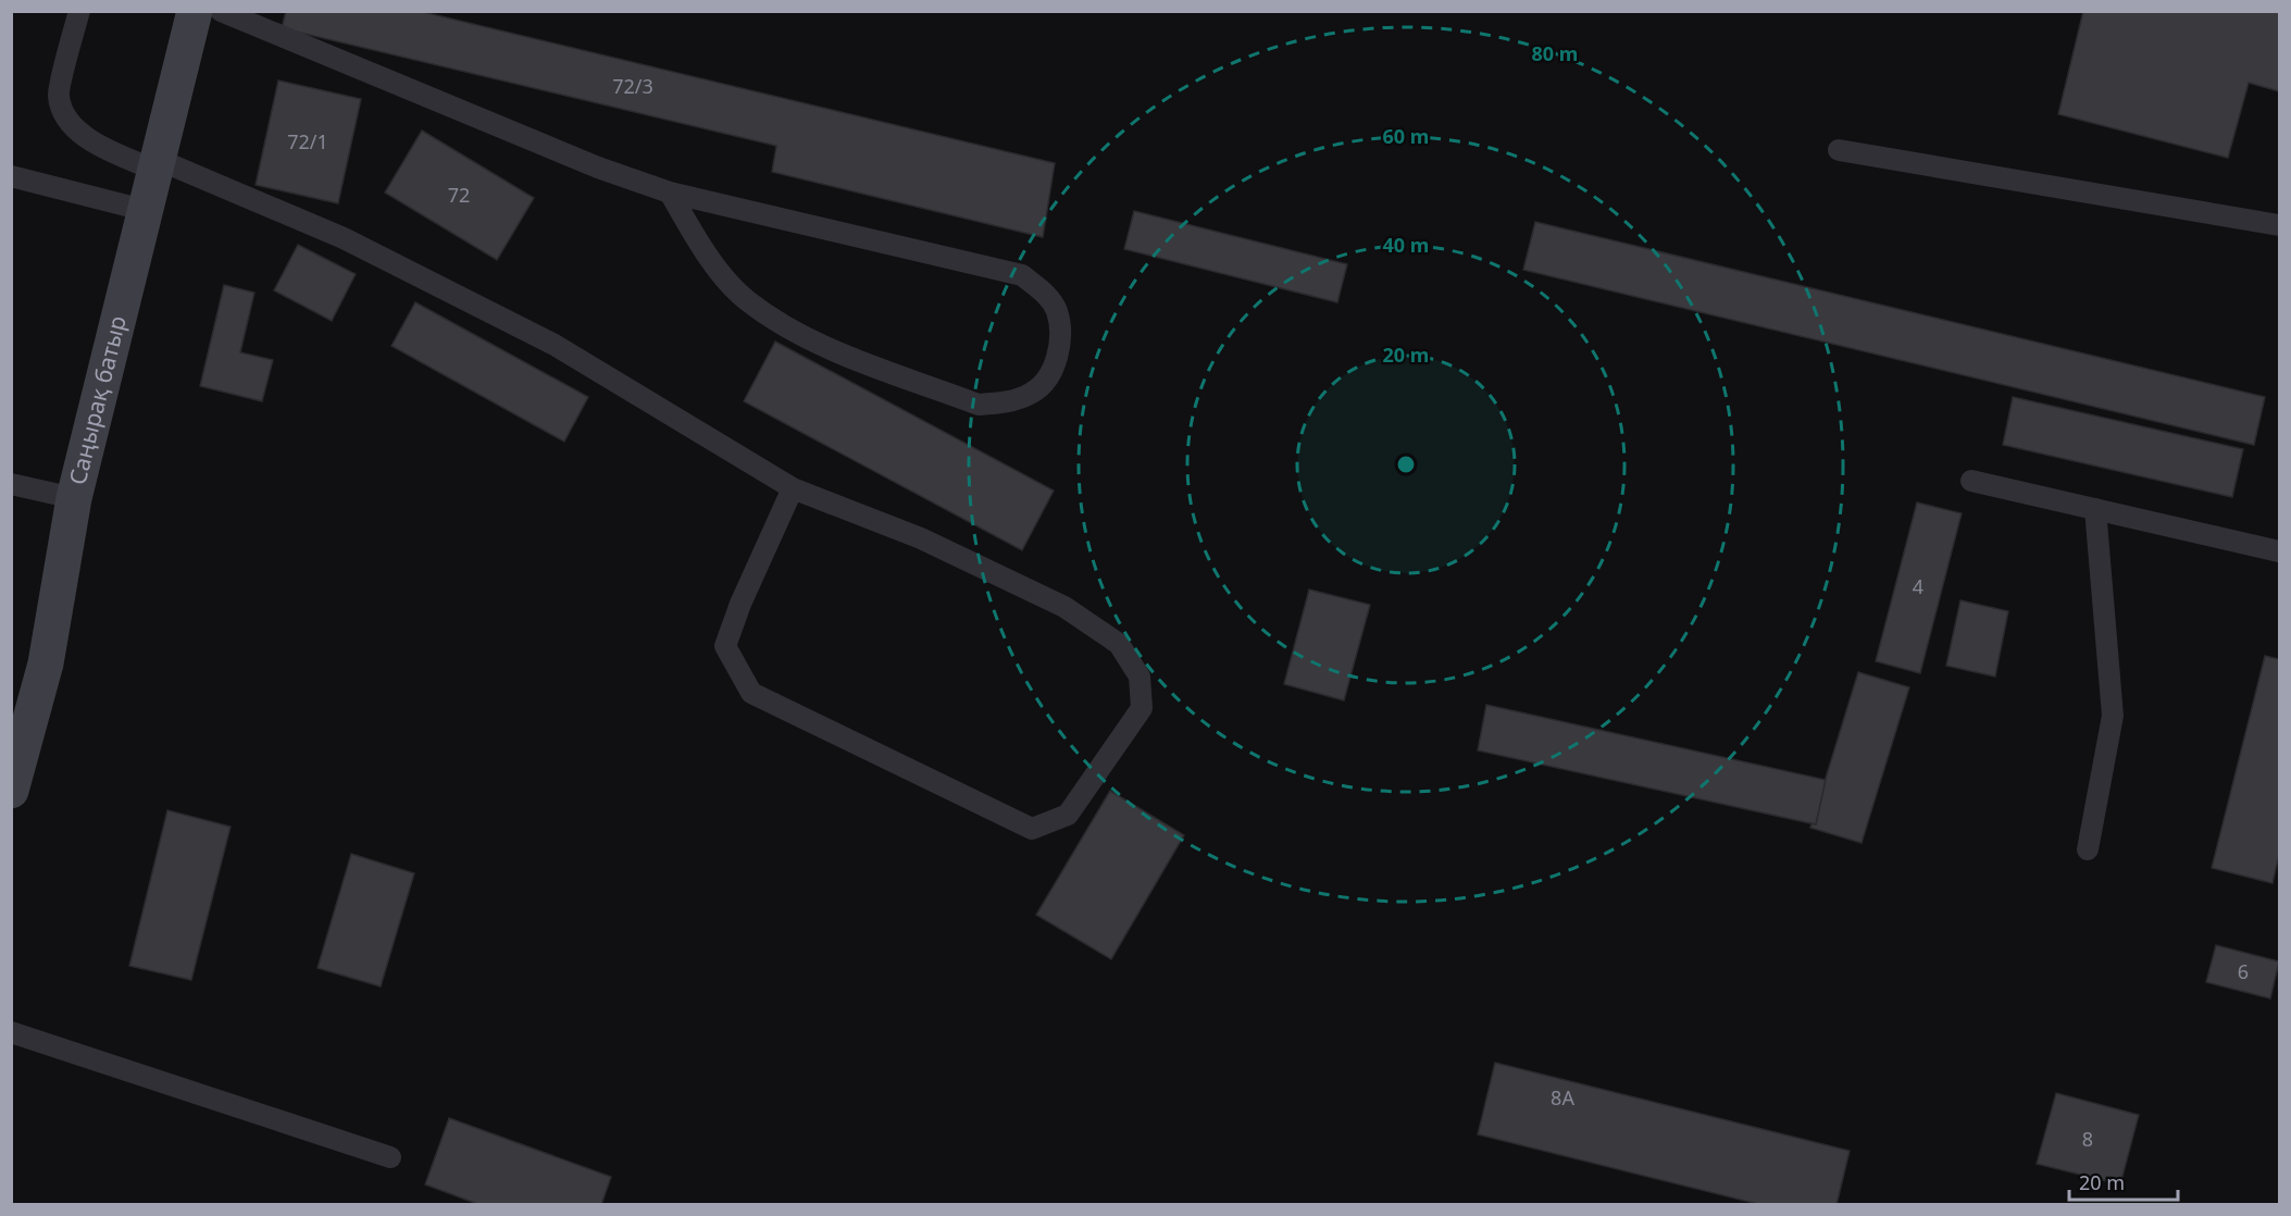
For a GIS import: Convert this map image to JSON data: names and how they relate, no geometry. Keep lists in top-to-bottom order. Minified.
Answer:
{"streets":{"street":["Саңырақ батыр"]},"house_numbers":["72/3","72/1","72","4","6","8А","8"],"scale_bar":"20 m","rings":["80 m","60 m","40 m","20 m"]}
